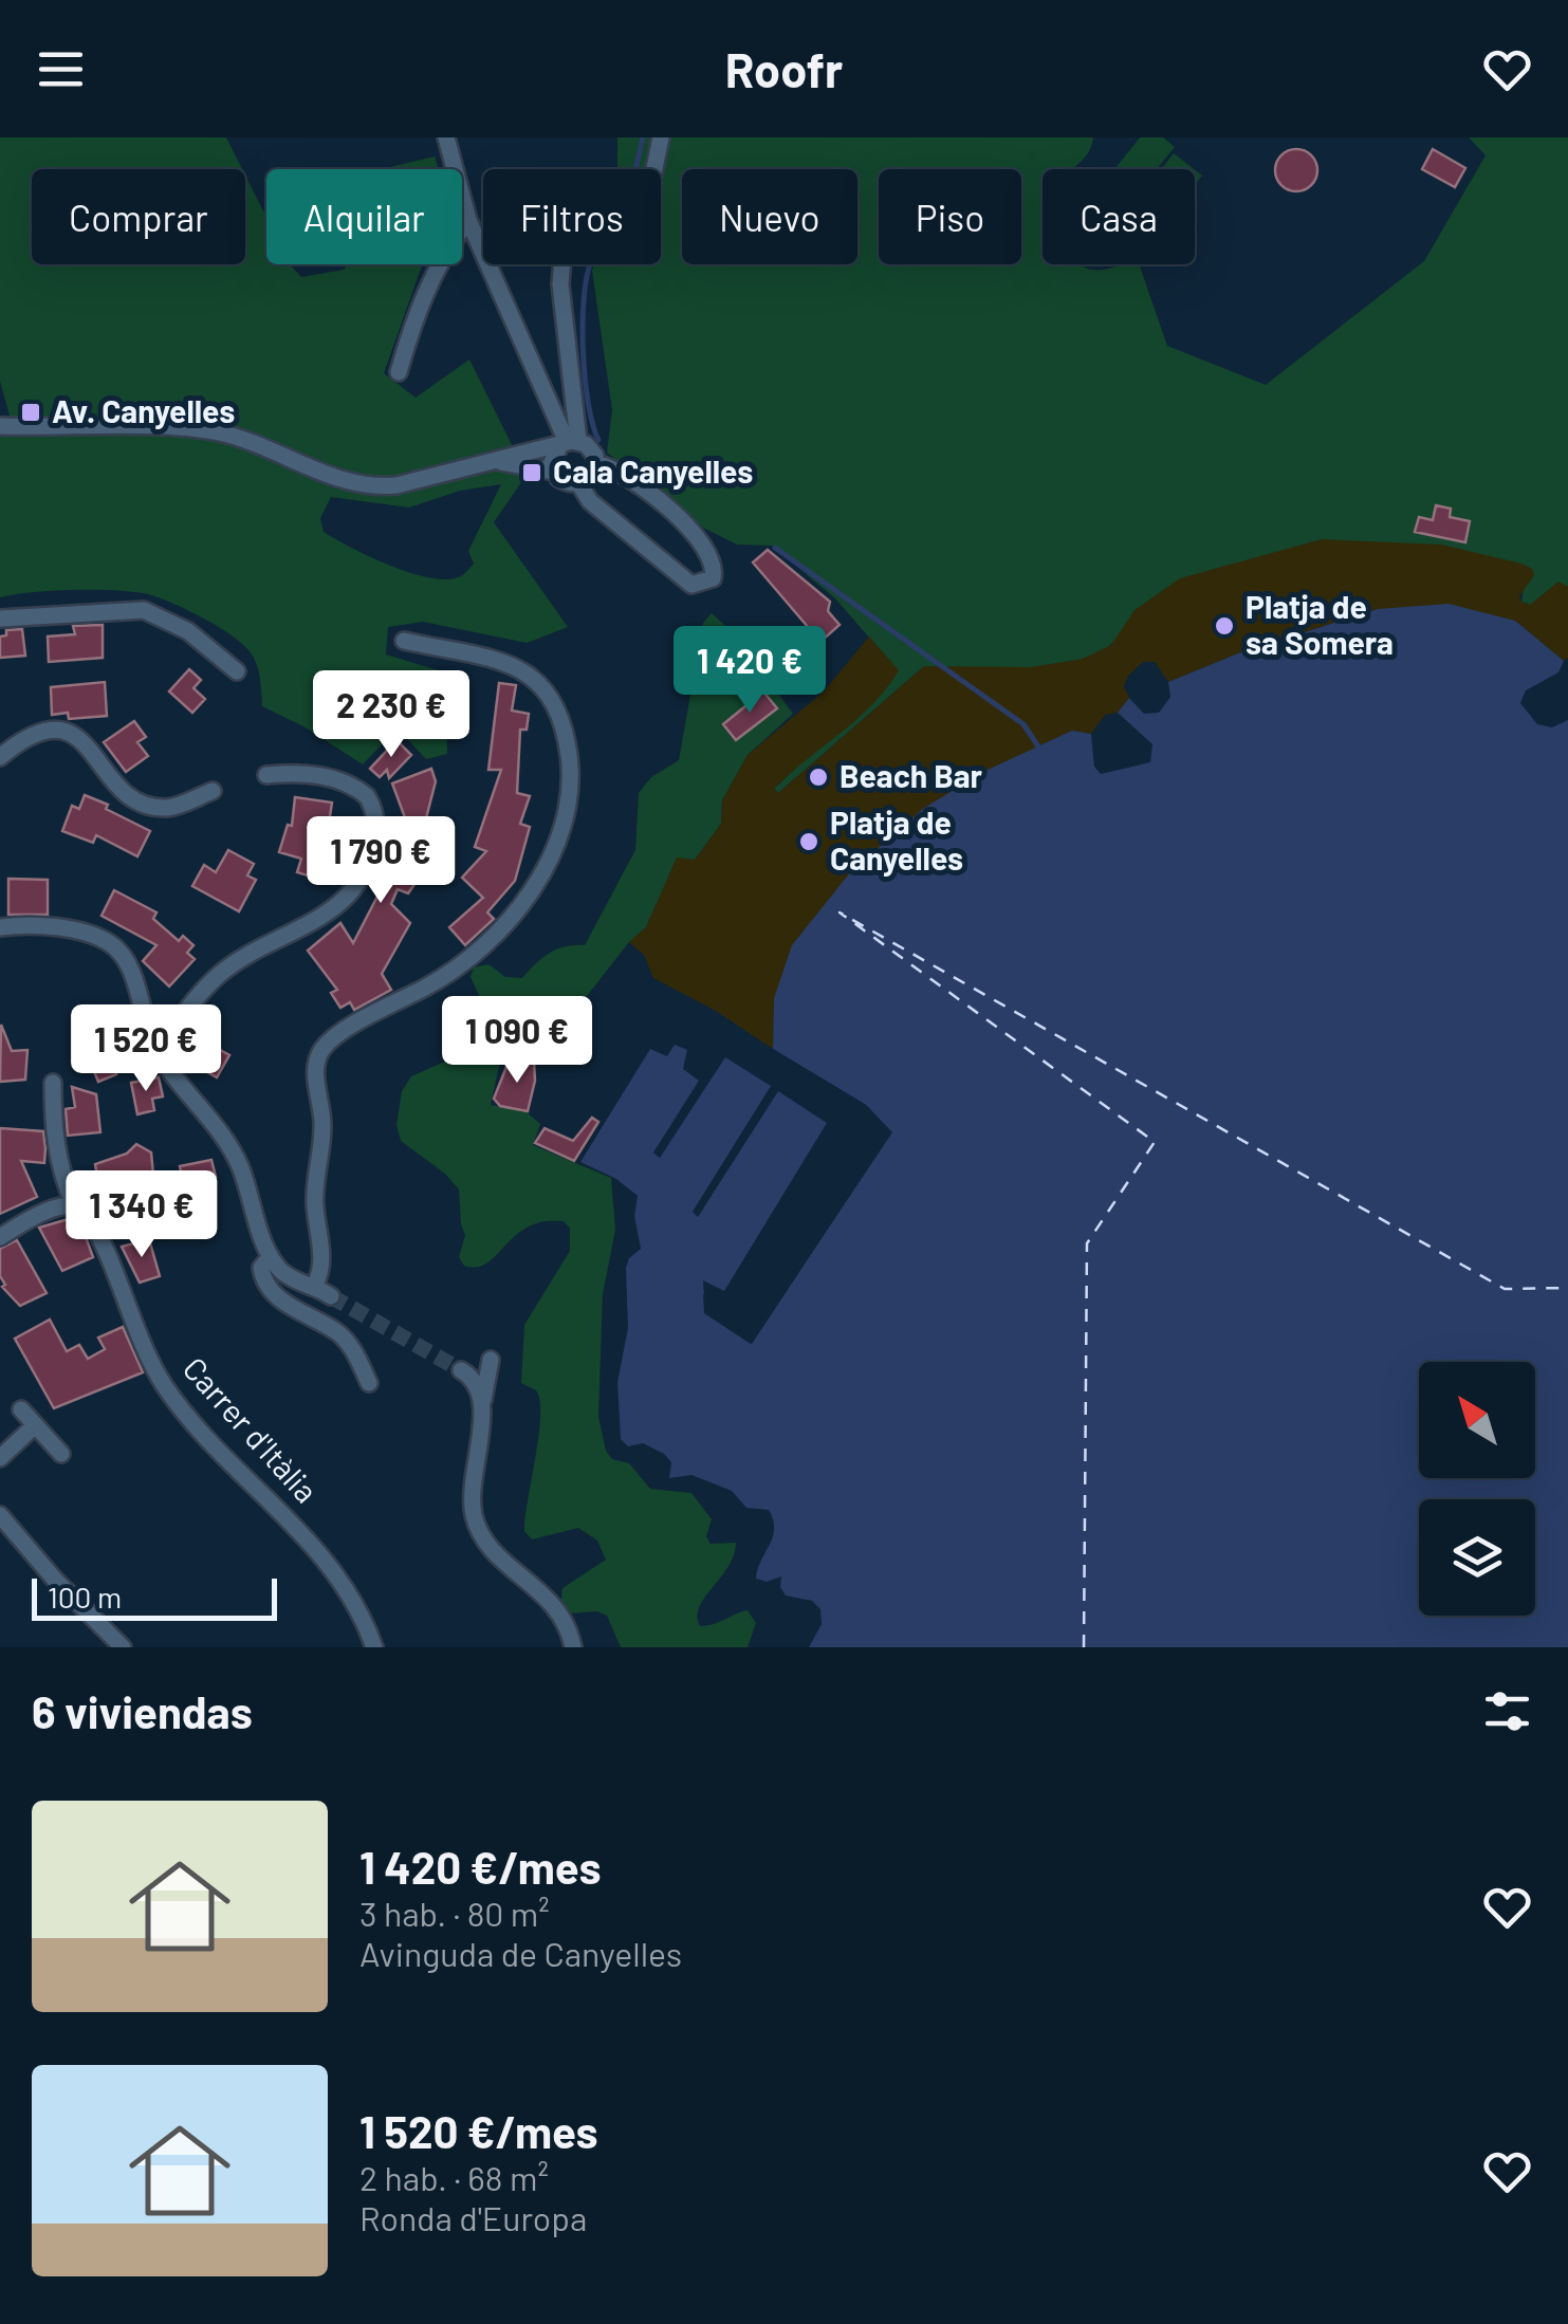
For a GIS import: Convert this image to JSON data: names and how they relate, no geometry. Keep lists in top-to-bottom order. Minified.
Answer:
{"streets":{"street":["Carrer d'Itàlia"]},"places":{"transit":["Av. Canyelles","Cala Canyelles"],"other":["Platja de sa Somera","Beach Bar","Platja de Canyelles"]},"scale_bar":"100 m","north":"top left","page":{"header":"Roofr","chip":["Comprar","Alquilar","Filtros","Nuevo","Piso","Casa"],"price":["1 420 €","2 230 €","1 790 €","1 090 €","1 520 €","1 340 €"],"scale":"100 m","heading":"6 viviendas","list":[{"name":"1 420 €/mes","note":"3 hab. · 80 m² · Avinguda de Canyelles"},{"name":"1 520 €/mes","note":"2 hab. · 68 m² · Ronda d'Europa"}]}}
